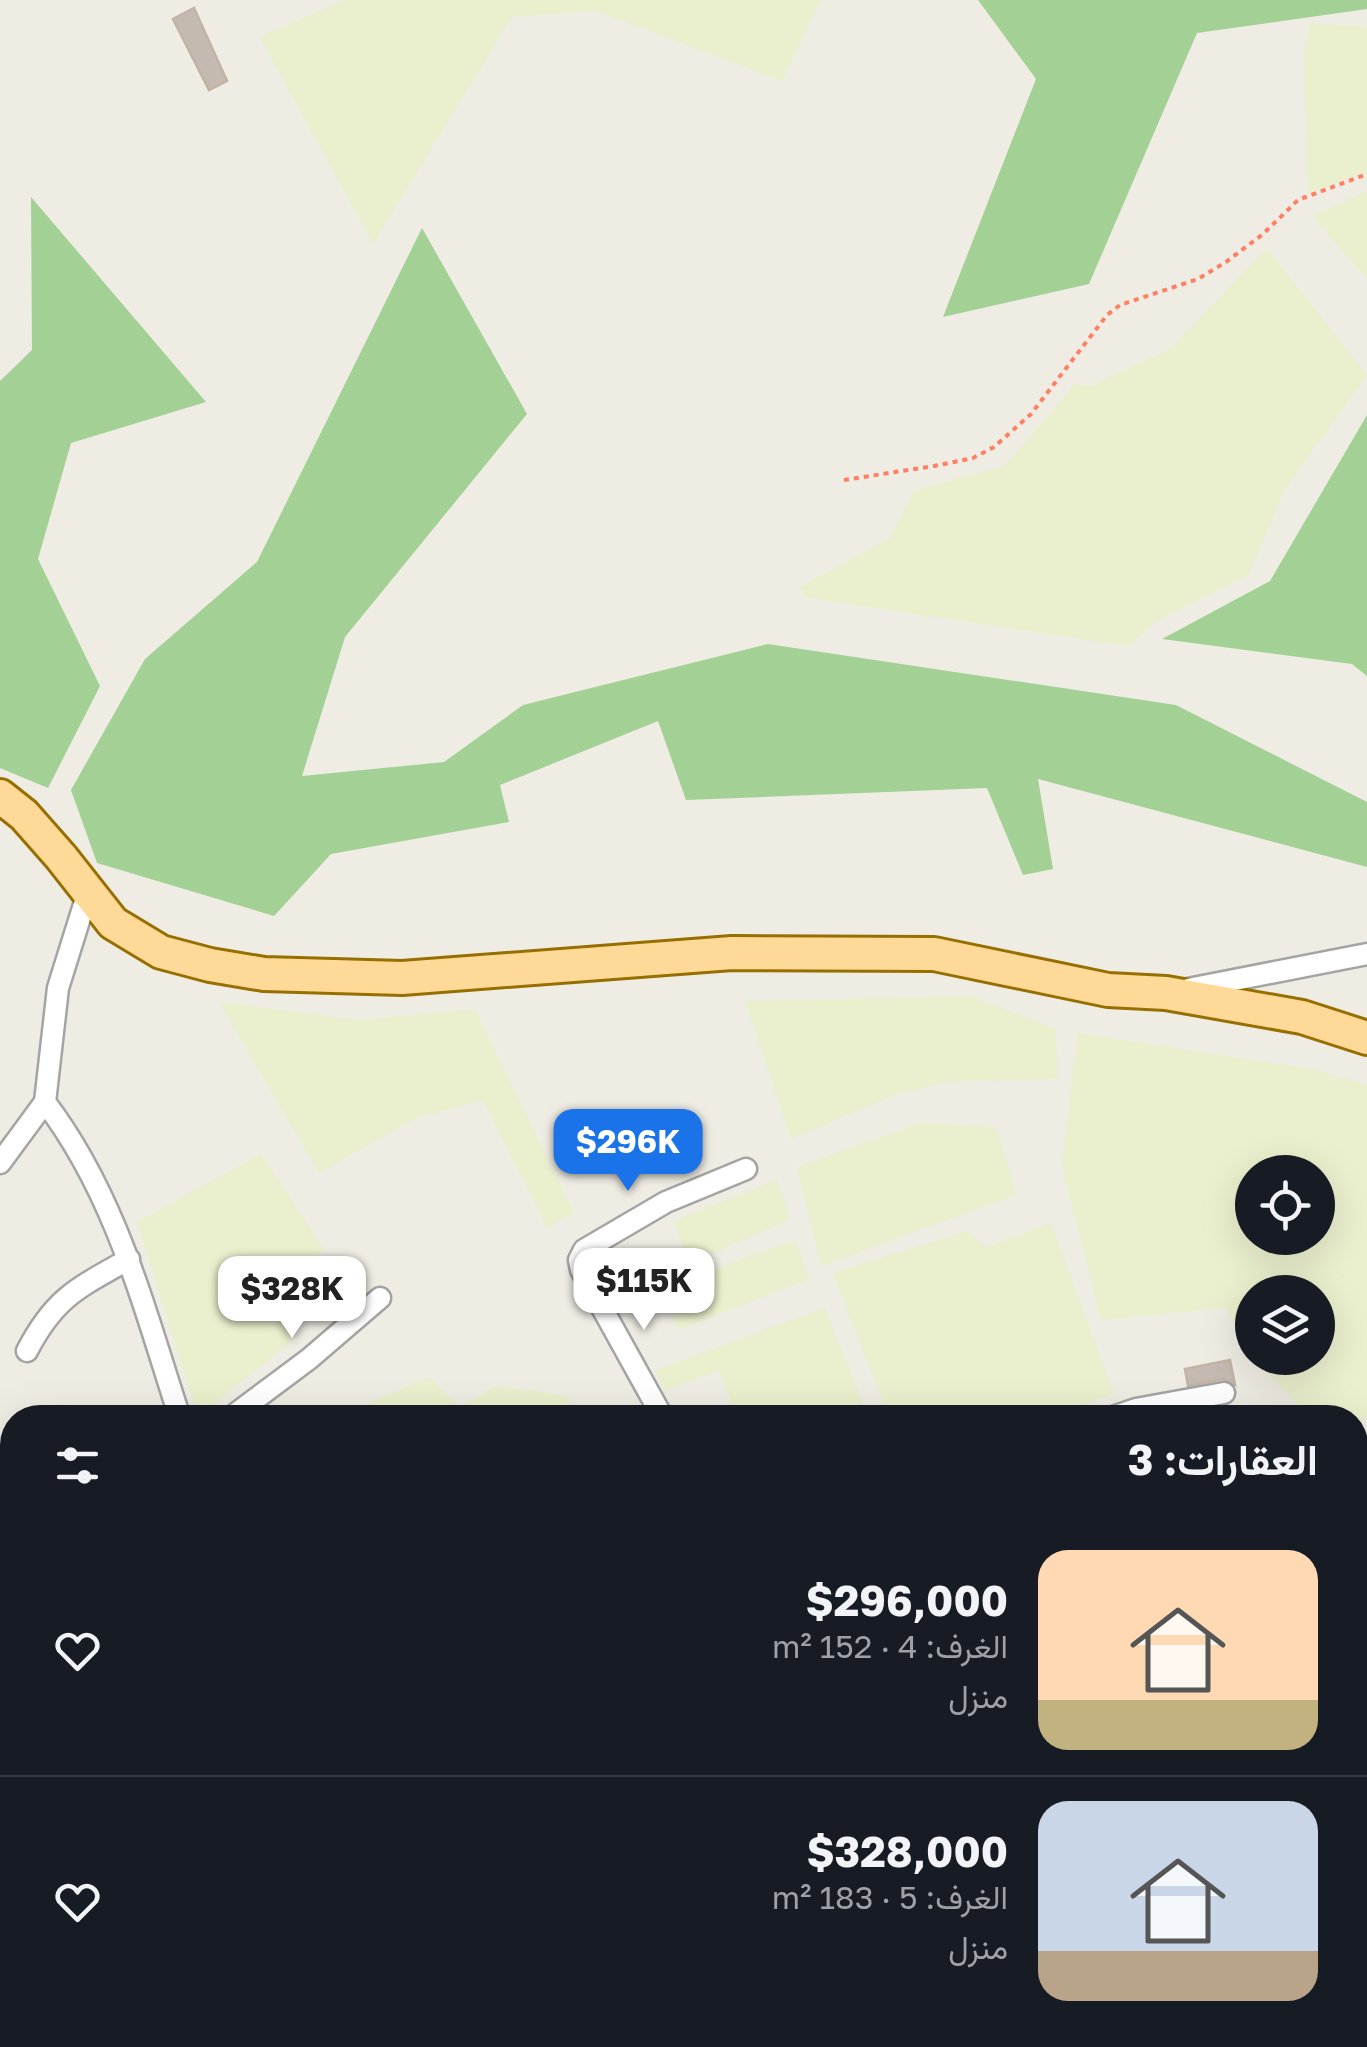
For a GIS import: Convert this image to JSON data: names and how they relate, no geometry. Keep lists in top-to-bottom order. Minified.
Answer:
{"page":{"price":["$296K","$115K","$328K"],"heading":"العقارات: 3","list":[{"name":"$296,000","note":"الغرف: 4 · 152 m² · منزل"},{"name":"$328,000","note":"الغرف: 5 · 183 m² · منزل"}]}}
